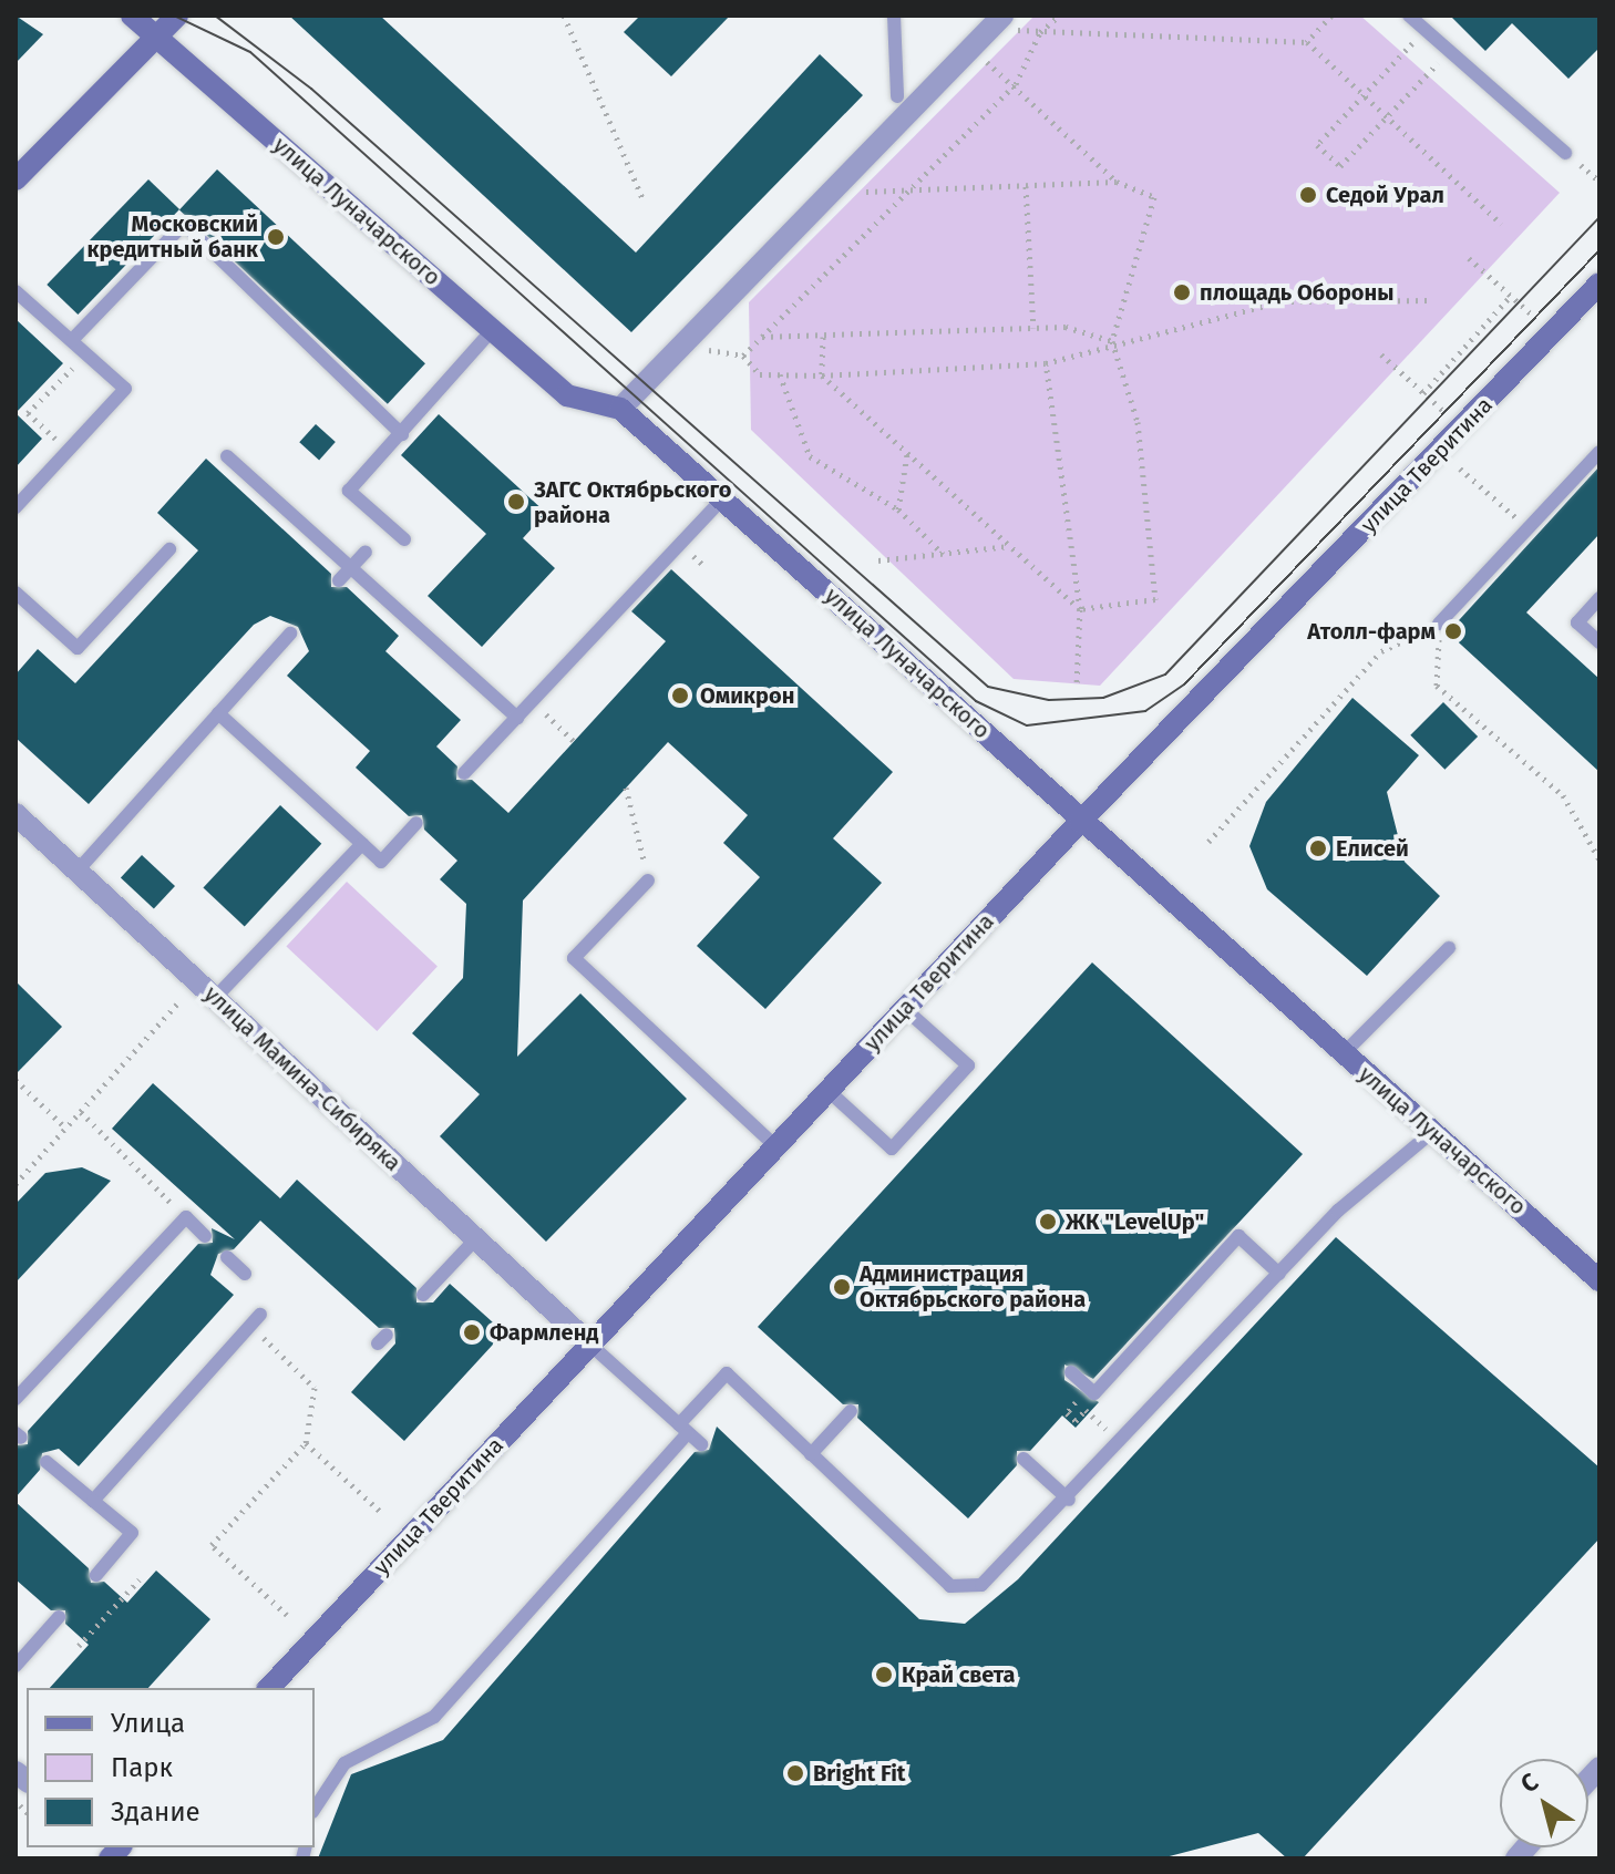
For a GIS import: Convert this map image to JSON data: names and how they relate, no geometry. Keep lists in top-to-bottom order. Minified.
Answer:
{"streets":{"street":["улица Луначарского","улица Тверитина","улица Мамина-Сибиряка"]},"crossings":[["улица Луначарского","улица Тверитина"],["улица Тверитина","улица Мамина-Сибиряка"]],"places":["Седой Урал","Московский кредитный банк","площадь Обороны","ЗАГС Октябрьского района","Атолл-фарм","Омикрон","Елисей","ЖК \"LevelUp\"","Администрация Октябрьского района","Фармленд","Край света","Bright Fit"],"legend":["Улица","Парк","Здание"],"north":"top left"}
